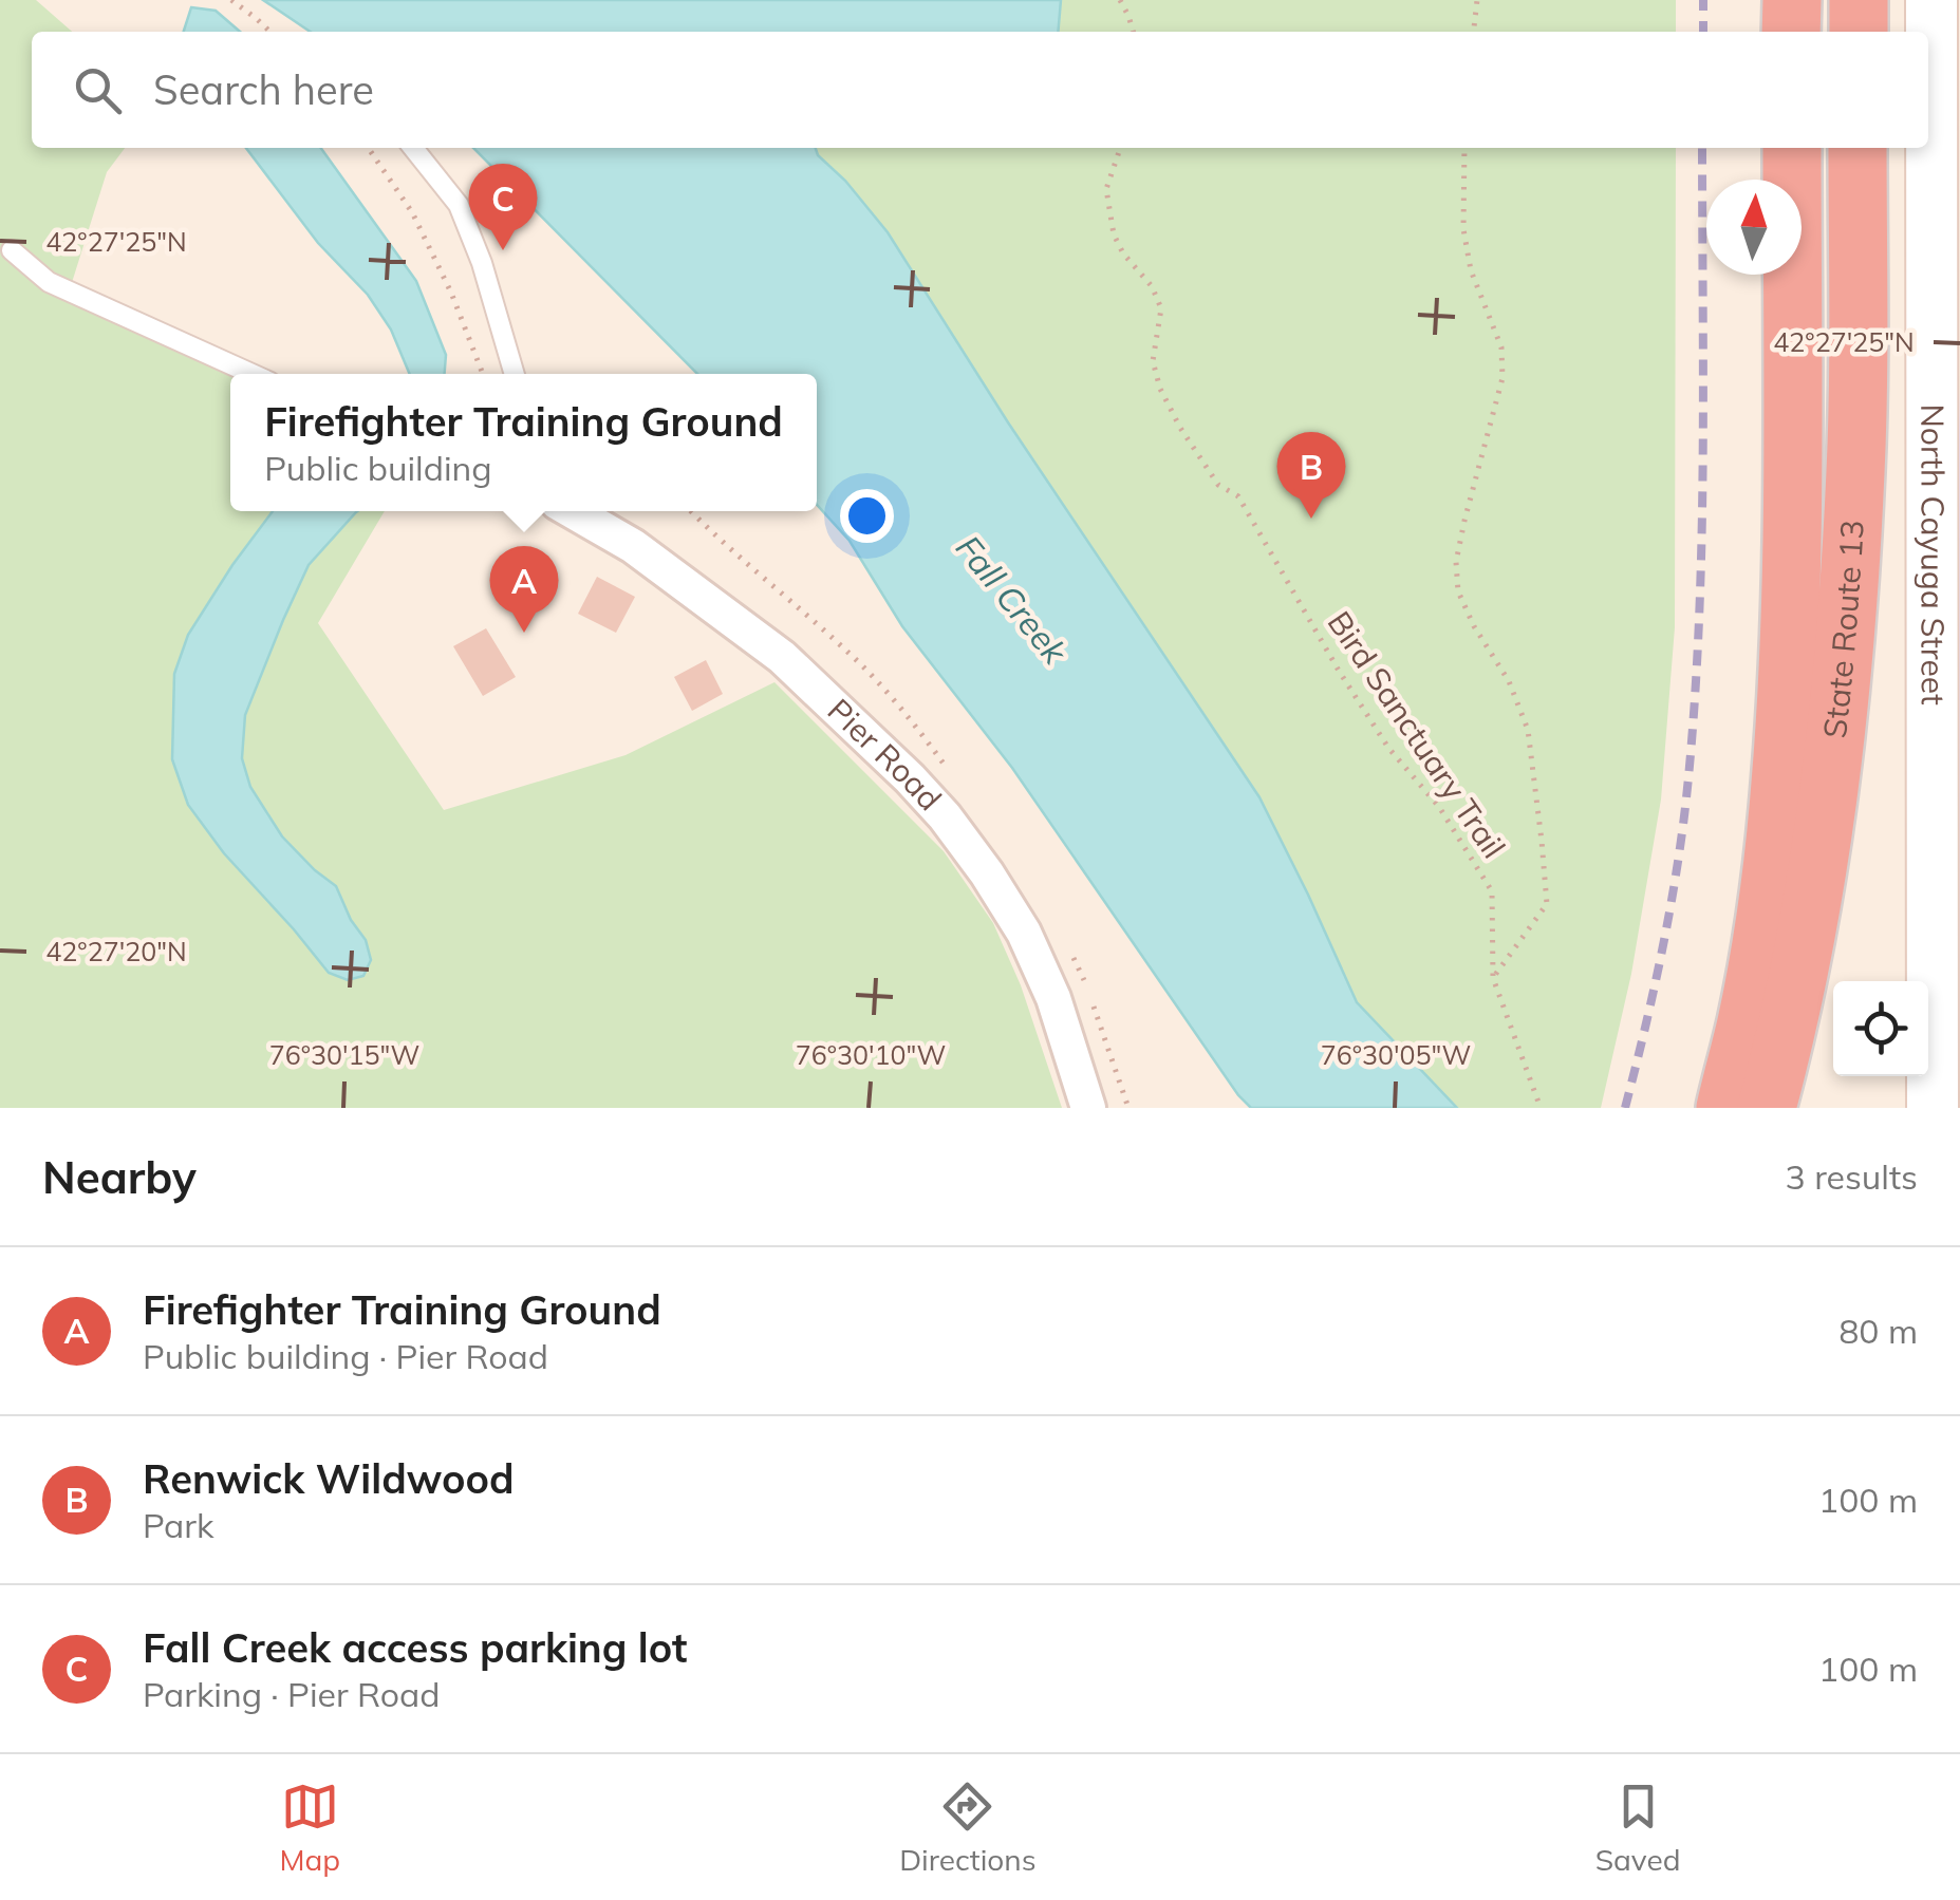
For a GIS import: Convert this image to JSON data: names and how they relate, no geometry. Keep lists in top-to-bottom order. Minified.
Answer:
{"streets":{"highway":["State Route 13"],"street":["North Cayuga Street","Pier Road"],"path":["Bird Sanctuary Trail"]},"water":["Fall Creek"],"north":"top","page":{"search":"Search here","pins":["C","B","A"],"popup":["Firefighter Training Ground","Public building"],"heading":["Nearby","3 results"],"list":[{"mark":"A","name":"Firefighter Training Ground","note":"Public building · Pier Road","value":"80 m"},{"mark":"B","name":"Renwick Wildwood","note":"Park","value":"100 m"},{"mark":"C","name":"Fall Creek access parking lot","note":"Parking · Pier Road","value":"100 m"}],"nav":["Map","Directions","Saved"]},"coordinates":["42°27'25\"N","42°27'20\"N","76°30'15\"W","76°30'10\"W","76°30'05\"W"]}
